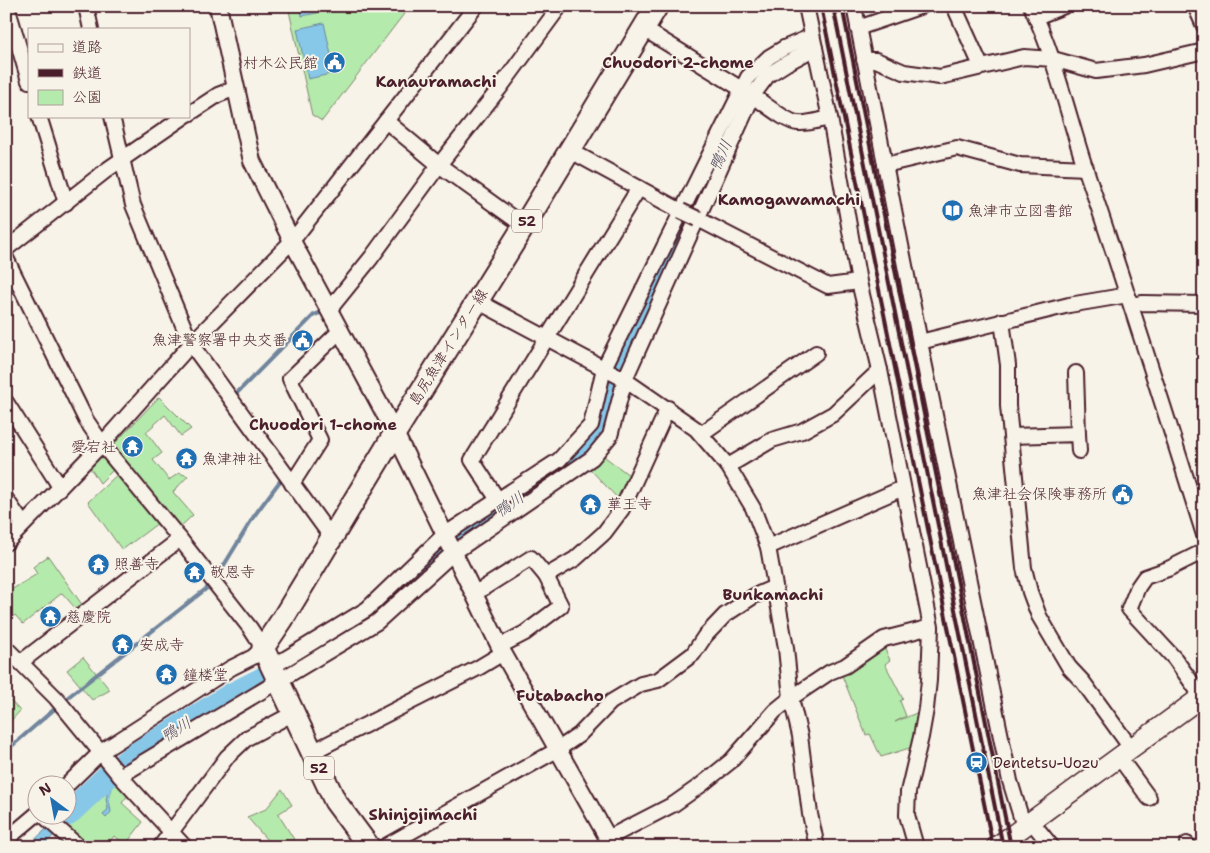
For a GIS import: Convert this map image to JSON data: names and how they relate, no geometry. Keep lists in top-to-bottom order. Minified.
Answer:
{"streets":{"main road":["52","島尻魚津インター線"]},"crossings":[["52","島尻魚津インター線"]],"districts":["Chuodori 2-chome","Kanauramachi","Kamogawamachi","Chuodori 1-chome","Bunkamachi","Futabacho","Shinjojimachi"],"water":["鴨川"],"places":{"public building":["村木公民館","魚津警察署中央交番","魚津社会保険事務所"],"library":["魚津市立図書館"],"temple":["愛宕社","魚津神社","華王寺","照善寺","敬恩寺","慈慶院","安成寺","鐘楼堂"],"station":["Dentetsu-Uozu"]},"legend":["道路","鉄道","公園"],"north":"top left"}
